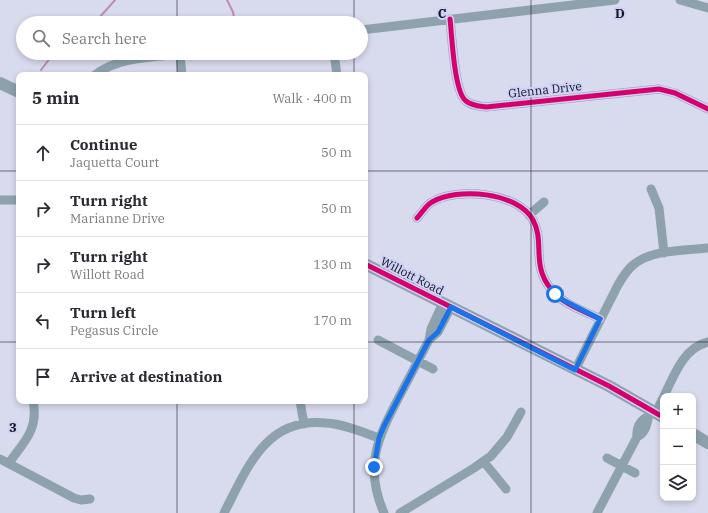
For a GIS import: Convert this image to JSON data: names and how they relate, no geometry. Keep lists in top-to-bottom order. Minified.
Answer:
{"streets":{"main road":["Willott Road"],"street":["Glenna Drive"]},"page":{"search":"Search here","heading":["5 min","Walk · 400 m"],"list":[["Continue","Jaquetta Court","50 m"],["Turn right","Marianne Drive","50 m"],["Turn right","Willott Road","130 m"],["Turn left","Pegasus Circle","170 m"],"Arrive at destination"],"map_buttons":["+","−"]},"grid":{"columns":["C","D"],"rows":["3"]}}
